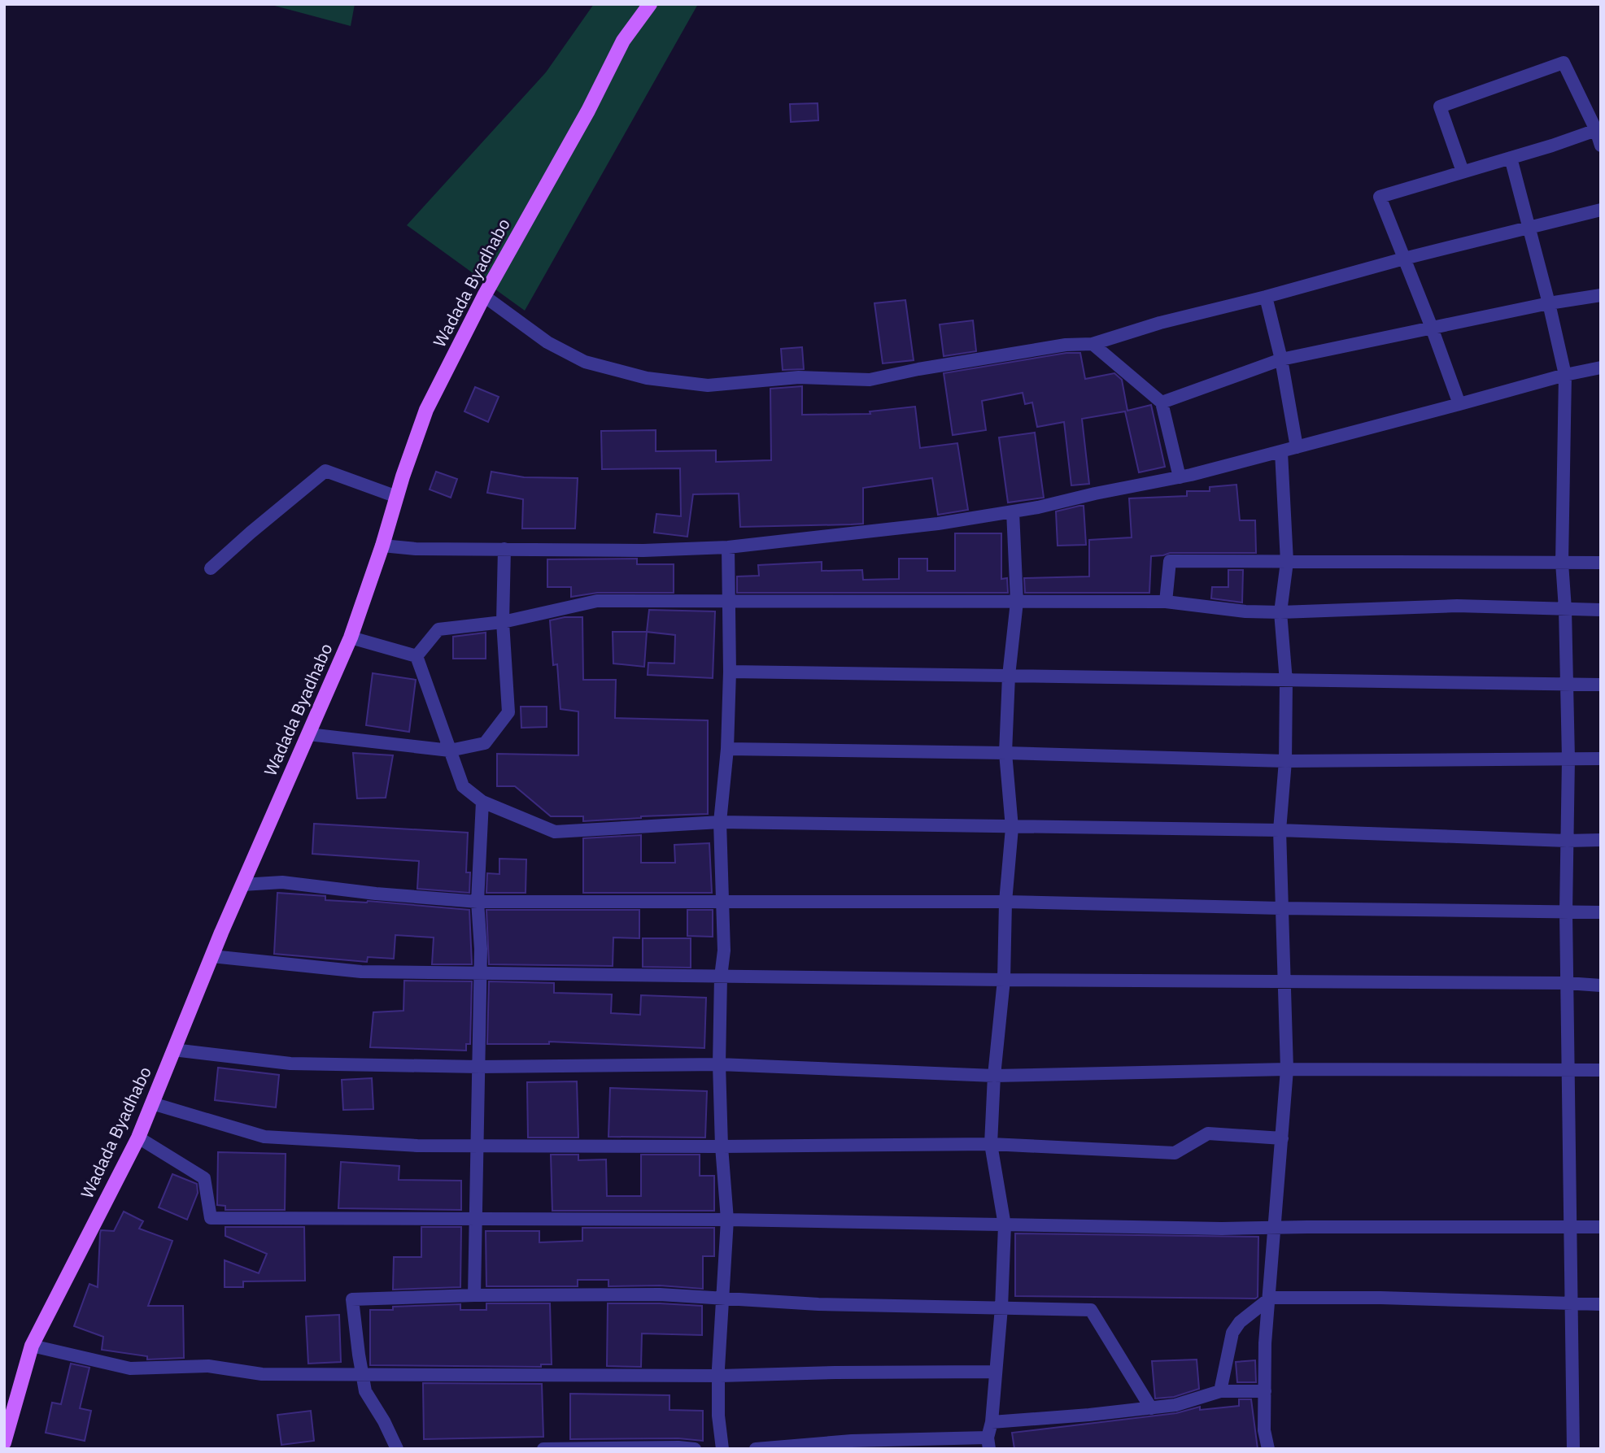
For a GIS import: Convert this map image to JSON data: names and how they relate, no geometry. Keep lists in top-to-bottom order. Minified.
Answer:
{"streets":{"main road":["Wadada Byadhabo"]}}
